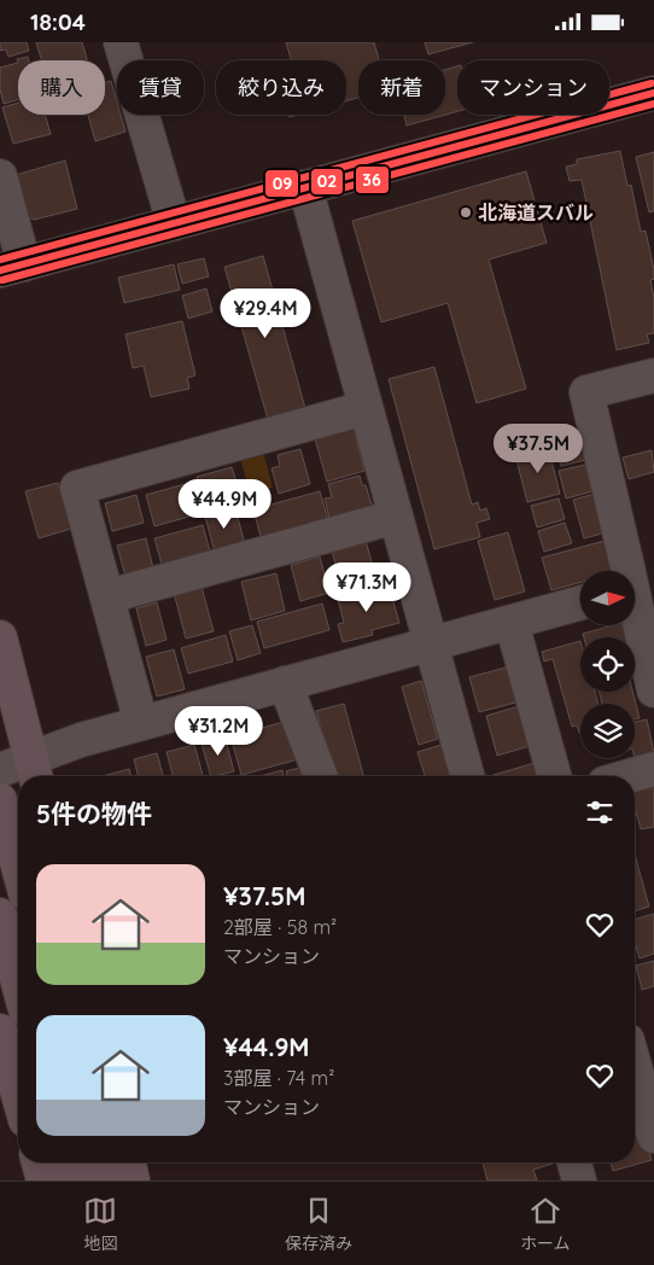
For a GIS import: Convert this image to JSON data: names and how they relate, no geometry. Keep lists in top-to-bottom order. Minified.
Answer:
{"places":["北海道スバル"],"lines":["transit line 09","transit line 02","transit line 36"],"north":"right","page":{"status":"18:04","chip":["購入","賃貸","絞り込み","新着","マンション"],"price":["¥29.4M","¥37.5M","¥44.9M","¥71.3M","¥31.2M"],"heading":"5件の物件","list":[{"name":"¥37.5M","note":"2部屋 · 58 m² · マンション"},{"name":"¥44.9M","note":"3部屋 · 74 m² · マンション"}],"tabs":["地図","保存済み","ホーム"]}}
